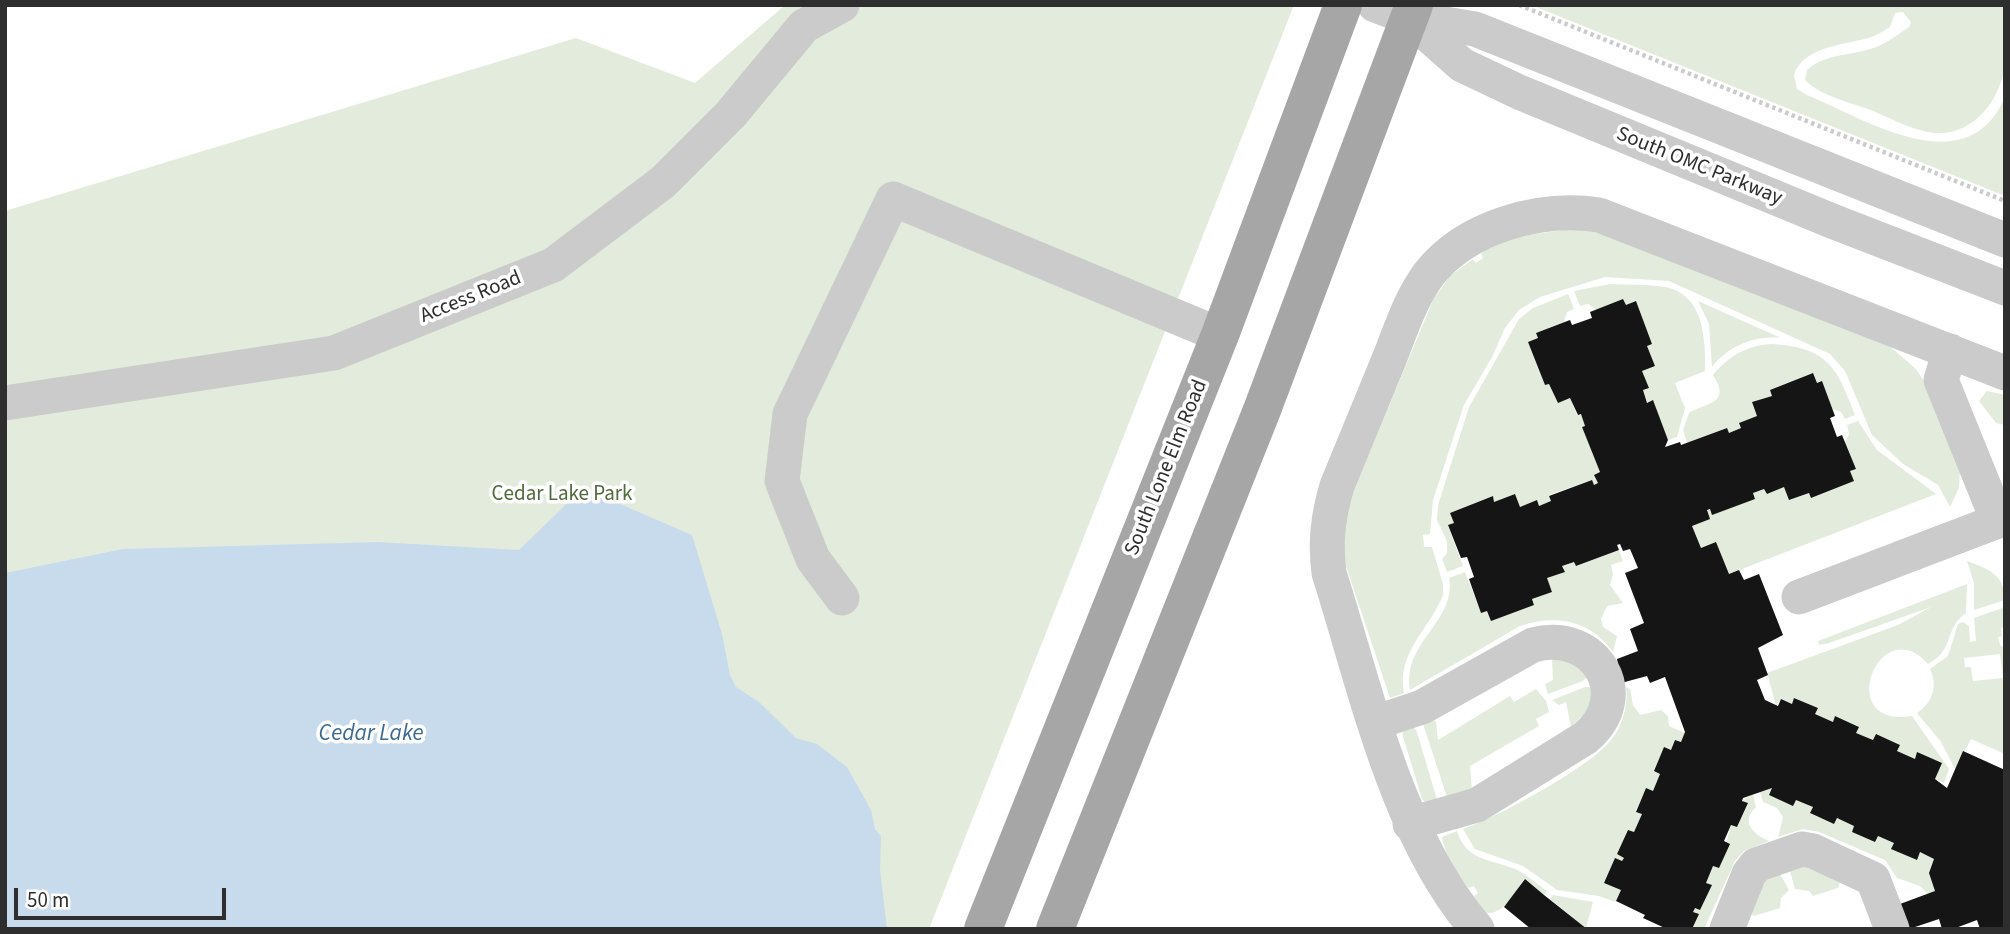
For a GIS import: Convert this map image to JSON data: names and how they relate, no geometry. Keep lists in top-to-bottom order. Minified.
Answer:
{"streets":{"main road":["South Lone Elm Road"],"street":["South OMC Parkway","Access Road"]},"water":["Cedar Lake"],"parks":["Cedar Lake Park"],"scale_bar":"50 m"}
